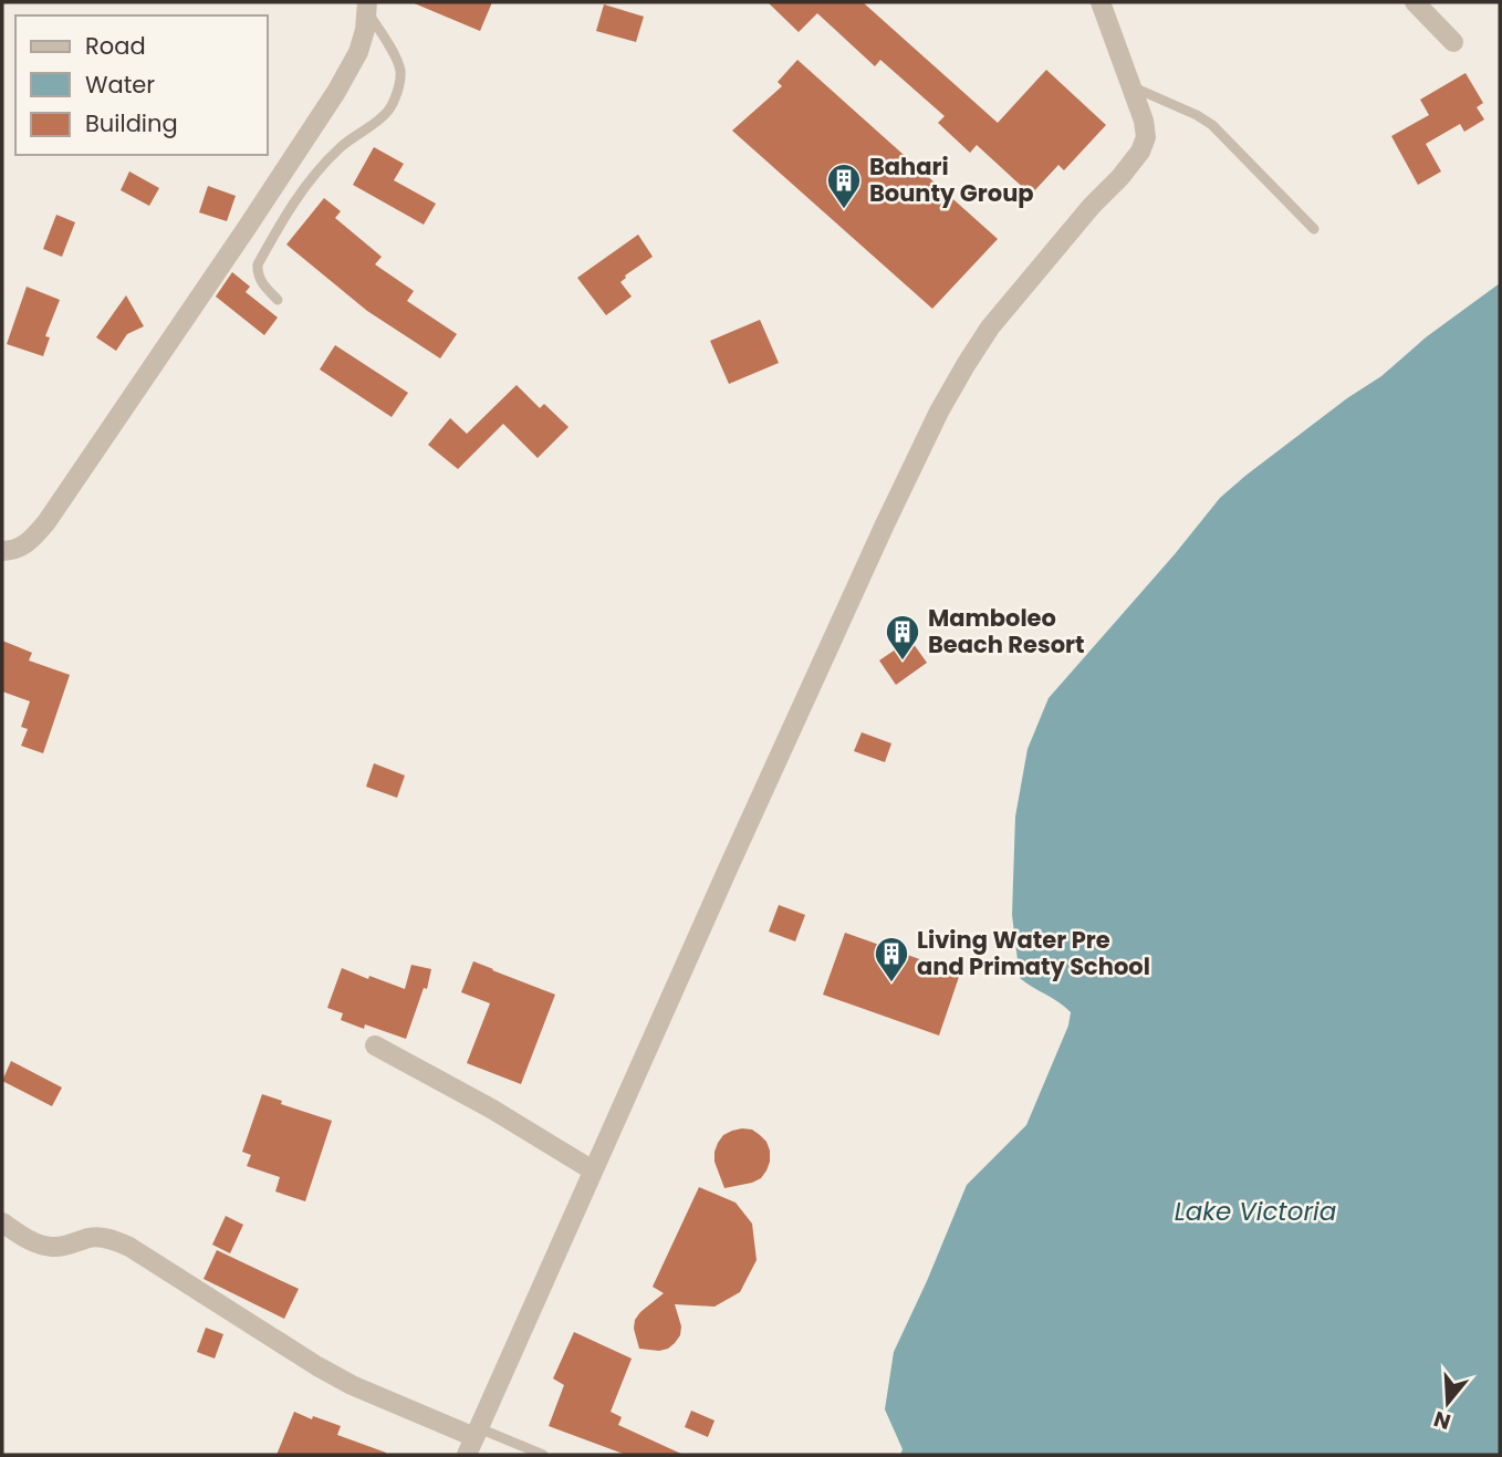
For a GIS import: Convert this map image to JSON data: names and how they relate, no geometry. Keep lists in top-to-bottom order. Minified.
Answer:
{"water":["Lake Victoria"],"places":{"building":["Bahari Bounty Group","Mamboleo Beach Resort","Living Water Pre and Primaty School"]},"legend":["Road","Water","Building"],"north":"bottom"}
